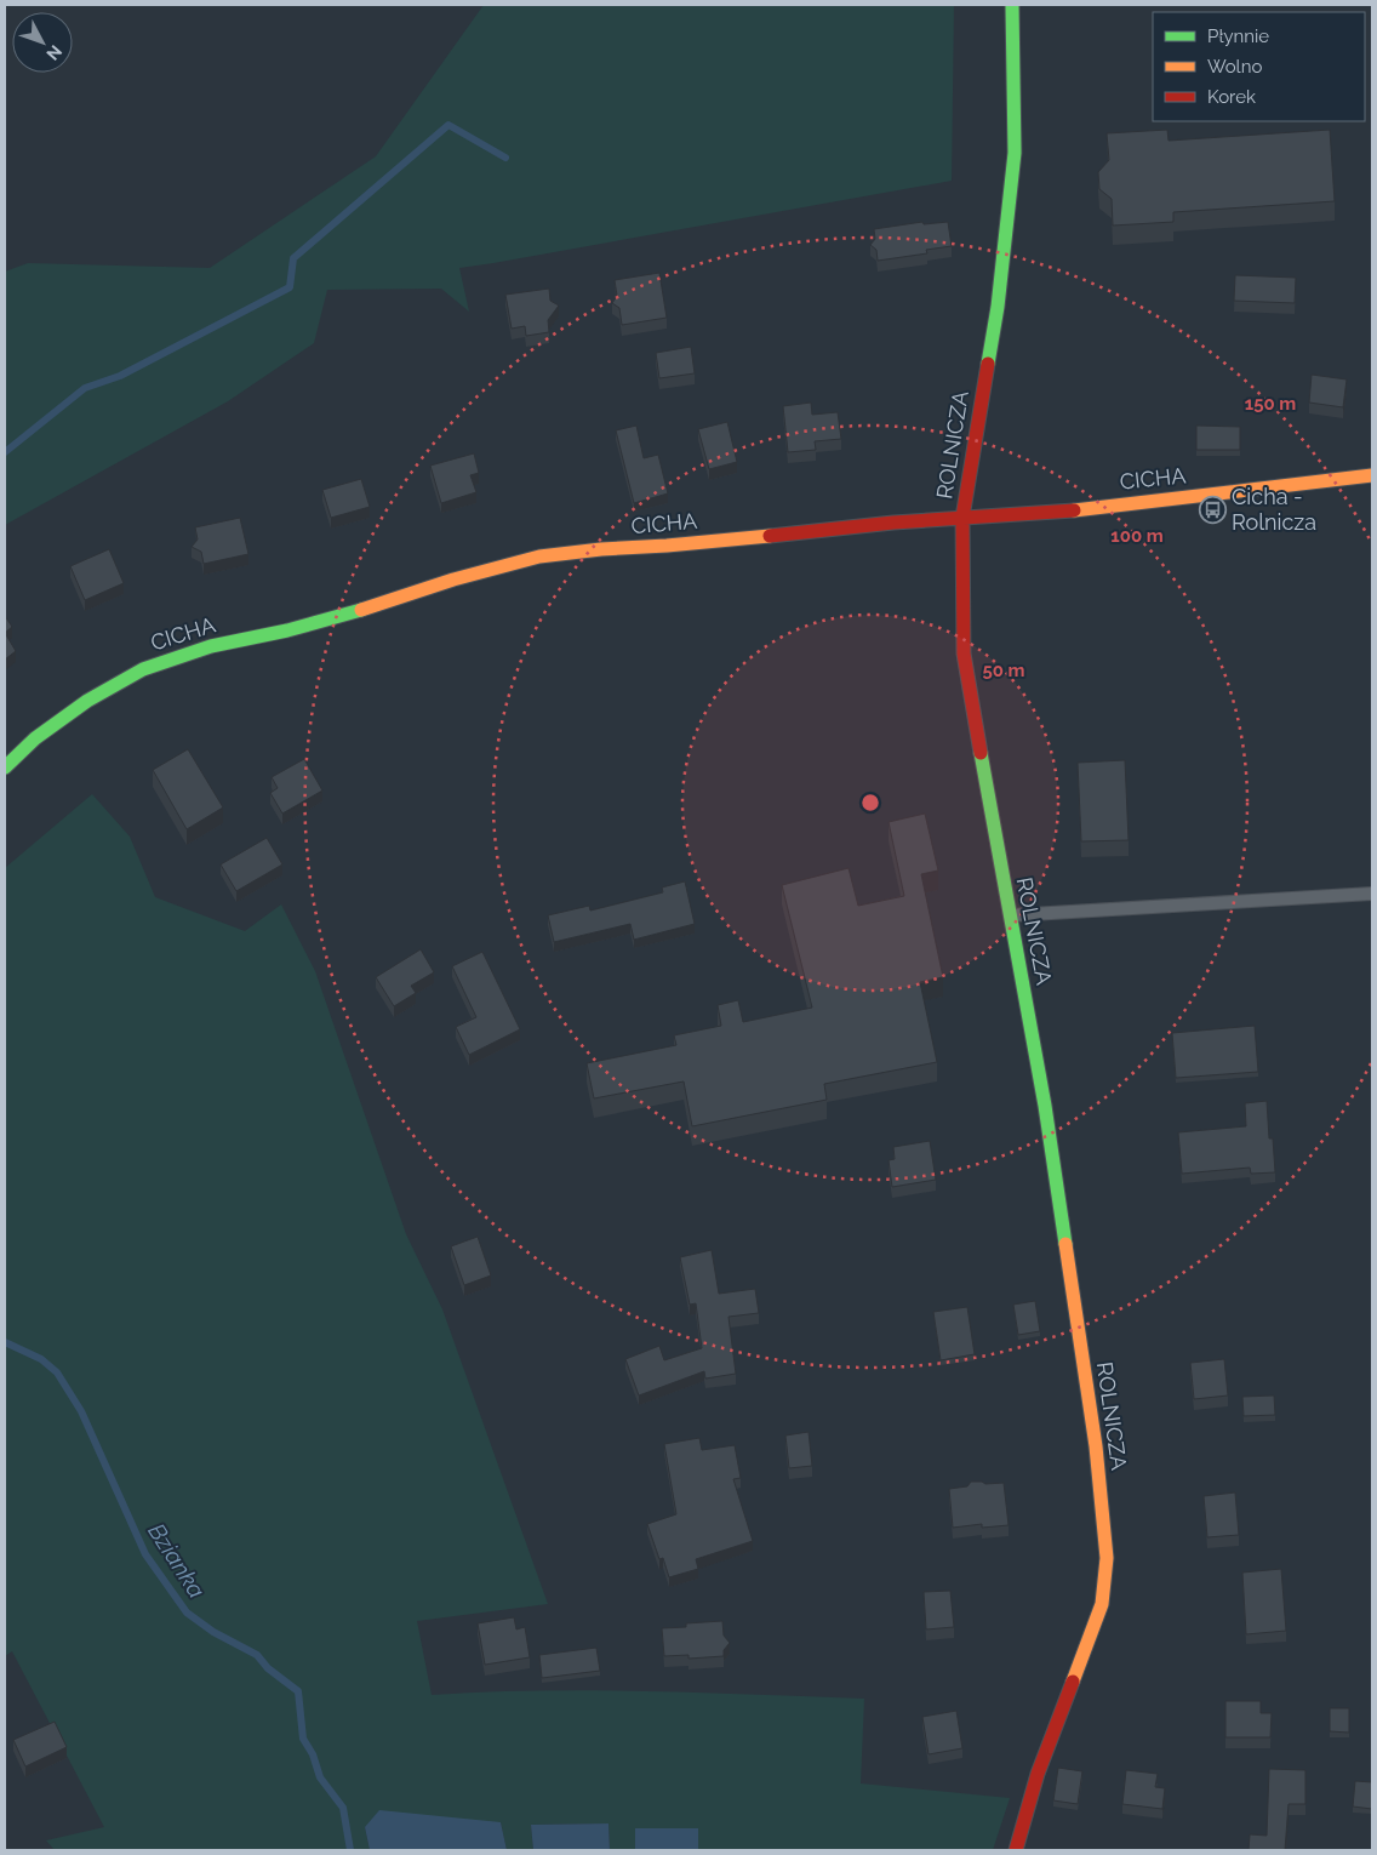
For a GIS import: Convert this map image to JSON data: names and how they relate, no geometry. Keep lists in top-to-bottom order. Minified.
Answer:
{"streets":{"street":["ROLNICZA","CICHA"]},"crossings":[["ROLNICZA","CICHA"]],"water":["Bzianka"],"places":{"bus stop":["Cicha - Rolnicza"]},"legend":["Płynnie","Wolno","Korek"],"north":"bottom right","rings":["150 m","100 m","50 m"]}
